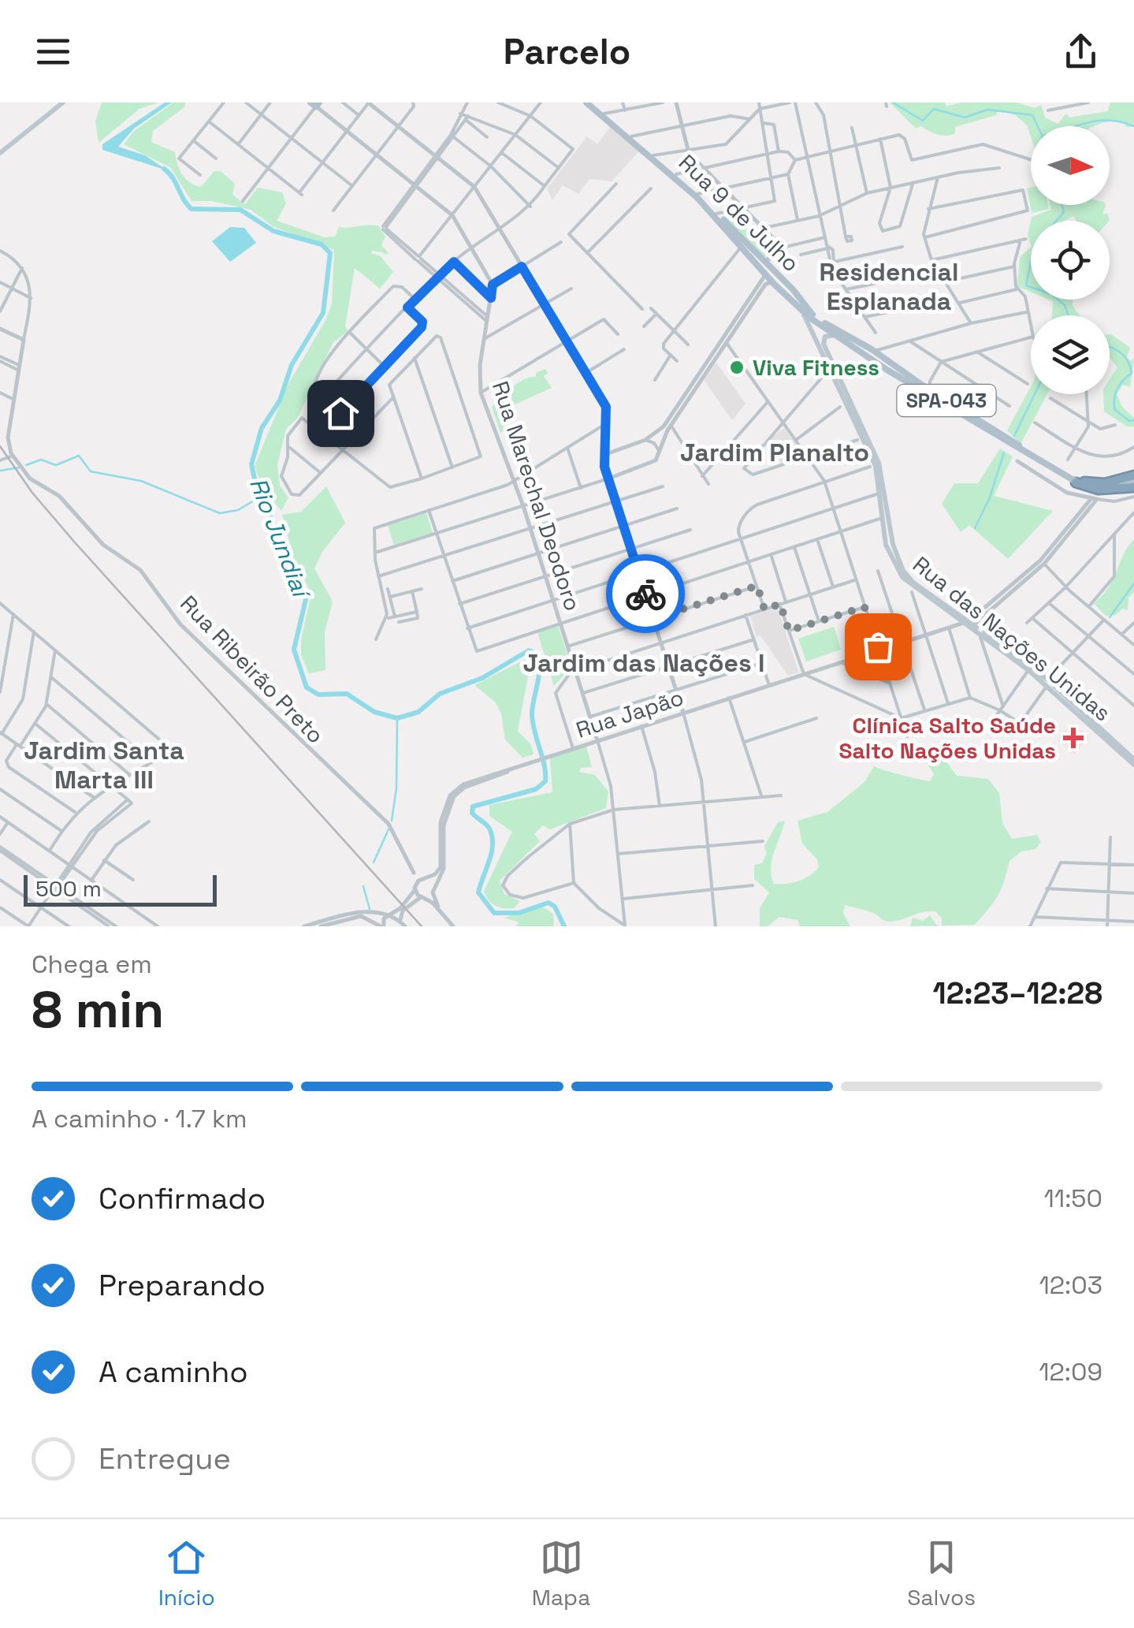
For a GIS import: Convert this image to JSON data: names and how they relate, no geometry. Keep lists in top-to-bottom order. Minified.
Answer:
{"streets":{"main road":["Rua 9 de Julho","SPA-043","Rua das Nações Unidas"],"street":["Rua Marechal Deodoro","Rua Ribeirão Preto","Rua Japão"]},"crossings":[["Rua 9 de Julho","Rua das Nações Unidas"],["Rua Marechal Deodoro","Rua Japão"],["Rua das Nações Unidas","Rua Japão"],["Rua Ribeirão Preto","Rua Japão"]],"districts":["Residencial Esplanada","Jardim Planalto","Jardim das Nações I","Jardim Santa Marta III"],"water":["Rio Jundiaí"],"places":{"other":["Viva Fitness"],"health":["Clínica Salto Saúde Salto Nações Unidas"]},"scale_bar":"500 m","north":"right","page":{"header":"Parcelo","scale":"500 m","heading":["8 min","Chega em","12:23–12:28"],"bar":"A caminho · 1.7 km","list":[["Confirmado","11:50"],["Preparando","12:03"],["A caminho","12:09"],"Entregue"],"tabs":["Início","Mapa","Salvos"]}}
